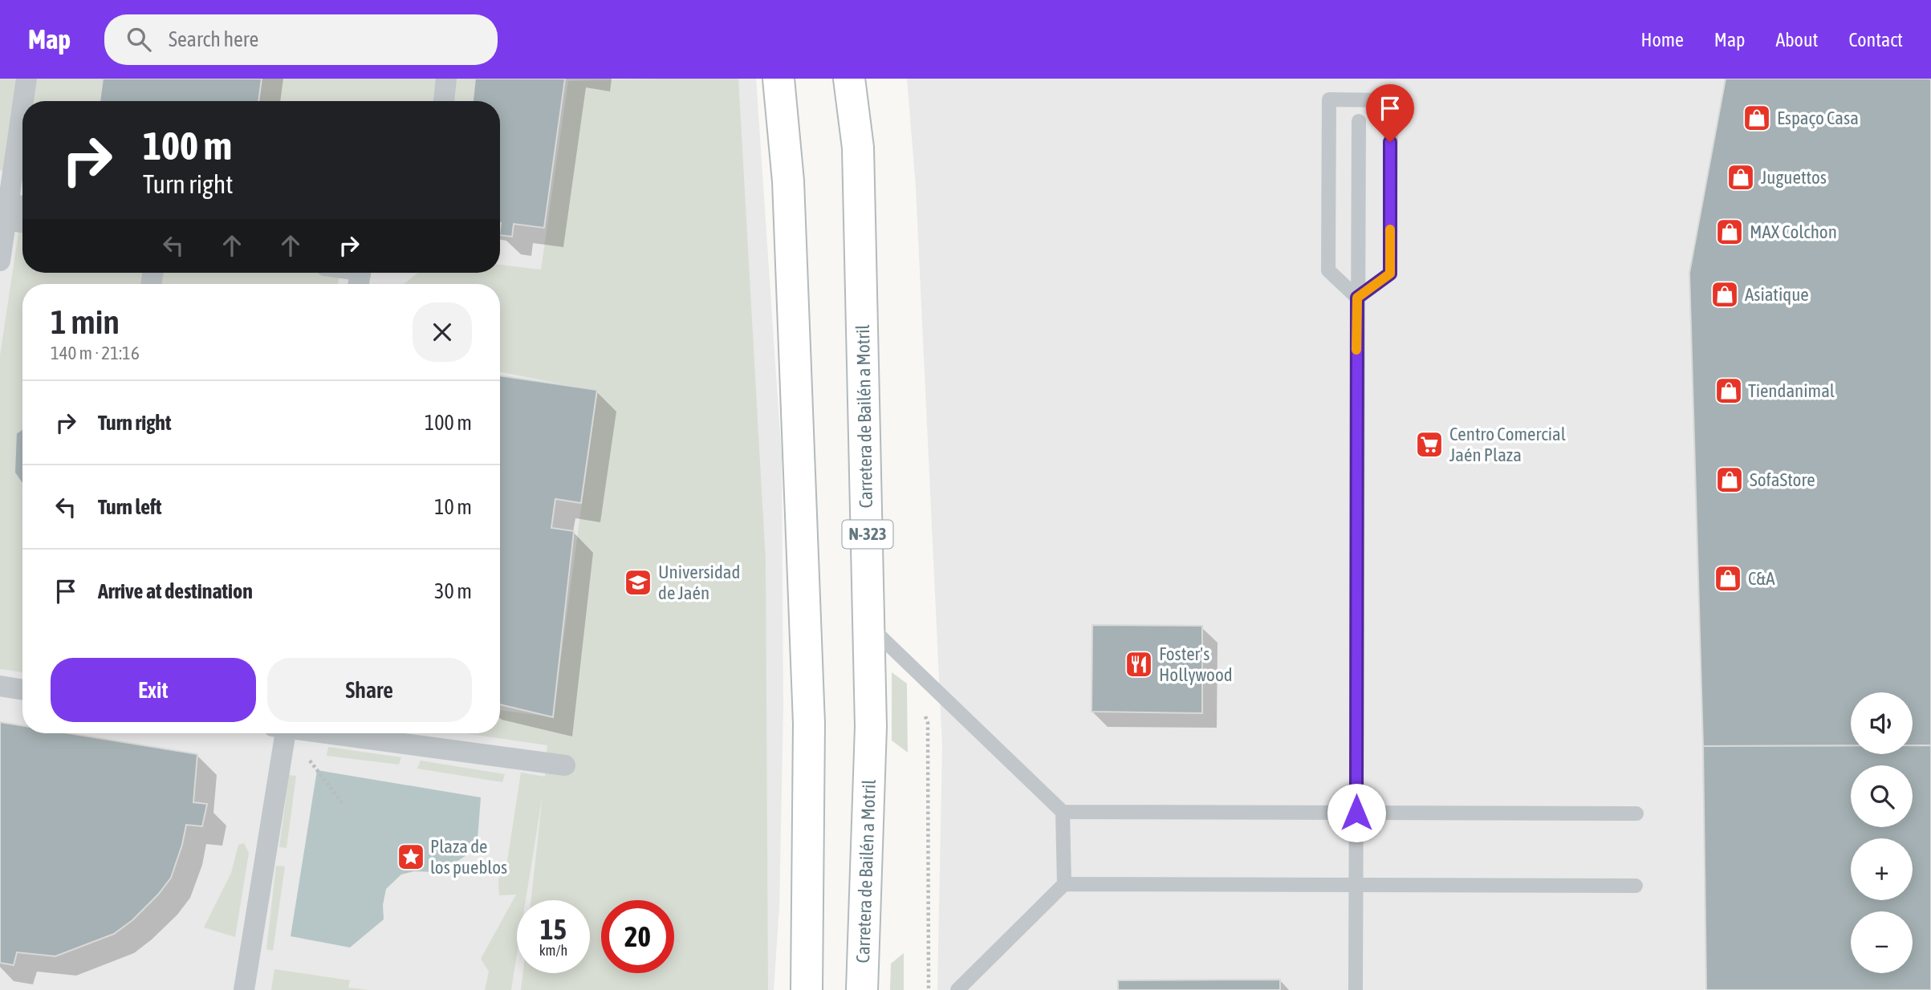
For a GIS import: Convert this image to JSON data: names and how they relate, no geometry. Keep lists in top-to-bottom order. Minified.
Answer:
{"streets":{"main road":["Carretera de Bailén a Motril","N-323"]},"places":{"shop":["Espaço Casa","Juguettos","MAX Colchon","Asiatique","Tiendanimal","SofaStore","C&A"],"supermarket":["Centro Comercial Jaén Plaza"],"school or university":["Universidad de Jaén"],"restaurant":["Foster's Hollywood"],"place":["Plaza de los pueblos"]},"page":{"header":"Map","search":"Search here","nav":["Home","Map","About","Contact"],"turn":["100 m","Turn right"],"heading":["1 min","140 m · 21:16"],"list":[{"name":"Turn right","value":"100 m"},{"name":"Turn left","value":"10 m"},{"name":"Arrive at destination","value":"30 m"}],"buttons":["Exit","Share"],"map_buttons":["+","−"],"speed":"15 km/h","limit":"20"}}
